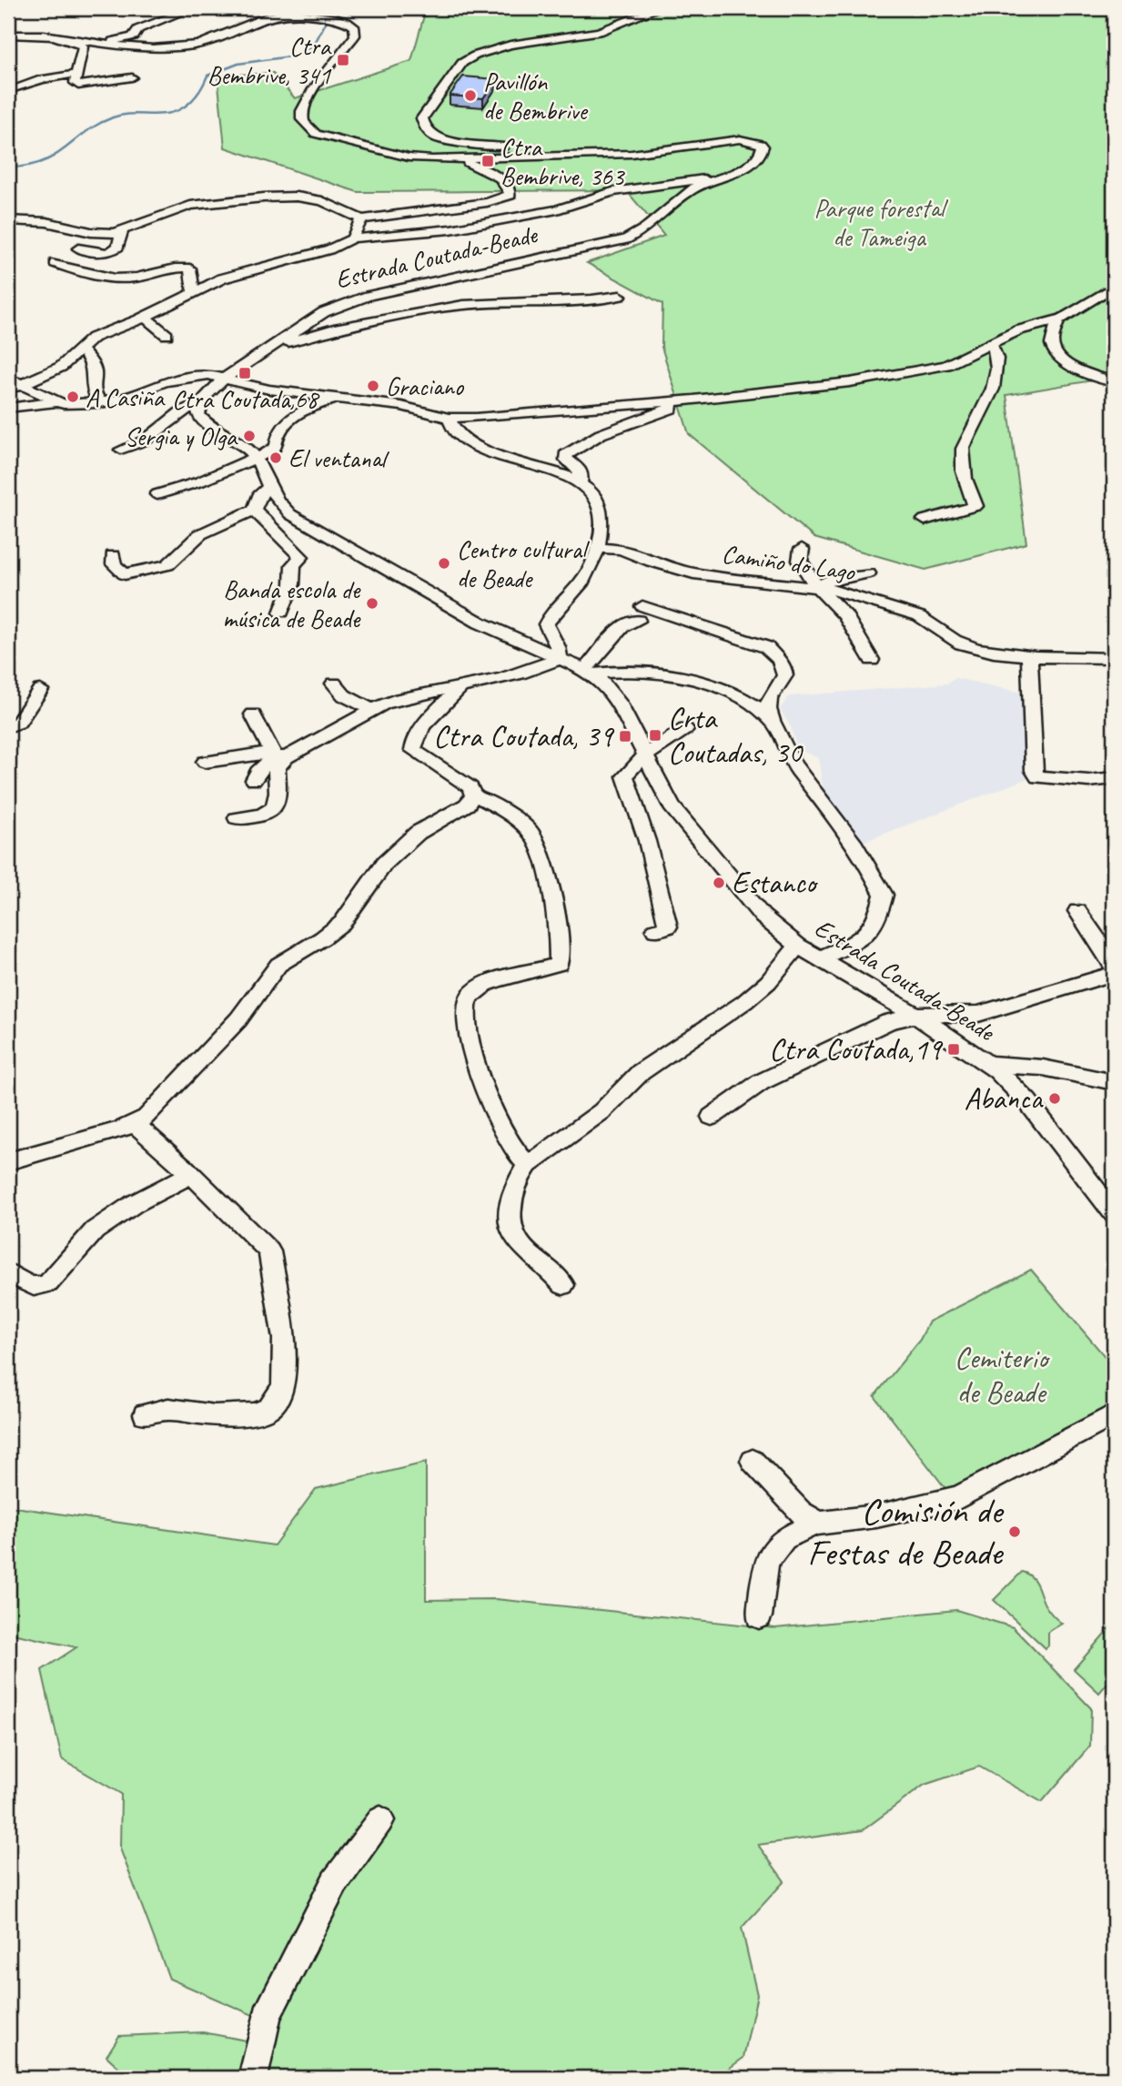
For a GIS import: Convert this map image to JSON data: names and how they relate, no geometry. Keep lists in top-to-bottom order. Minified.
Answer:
{"streets":{"street":["Estrada Coutada-Beade","Camiño do Lago"]},"parks":["Parque forestal de Tameiga","Cemiterio de Beade"],"places":{"transit":["Ctra Bembrive, 341","Ctra Bembrive, 363","Ctra Coutada,68","Crta Coutadas, 30","Ctra Coutada, 39","Ctra Coutada,19"],"other":["Pavillón de Bembrive","Graciano","A Casiña","Sergia y Olga","El ventanal","Centro cultural de Beade","Banda escola de música de Beade","Estanco","Abanca","Comisión de Festas de Beade"]}}
